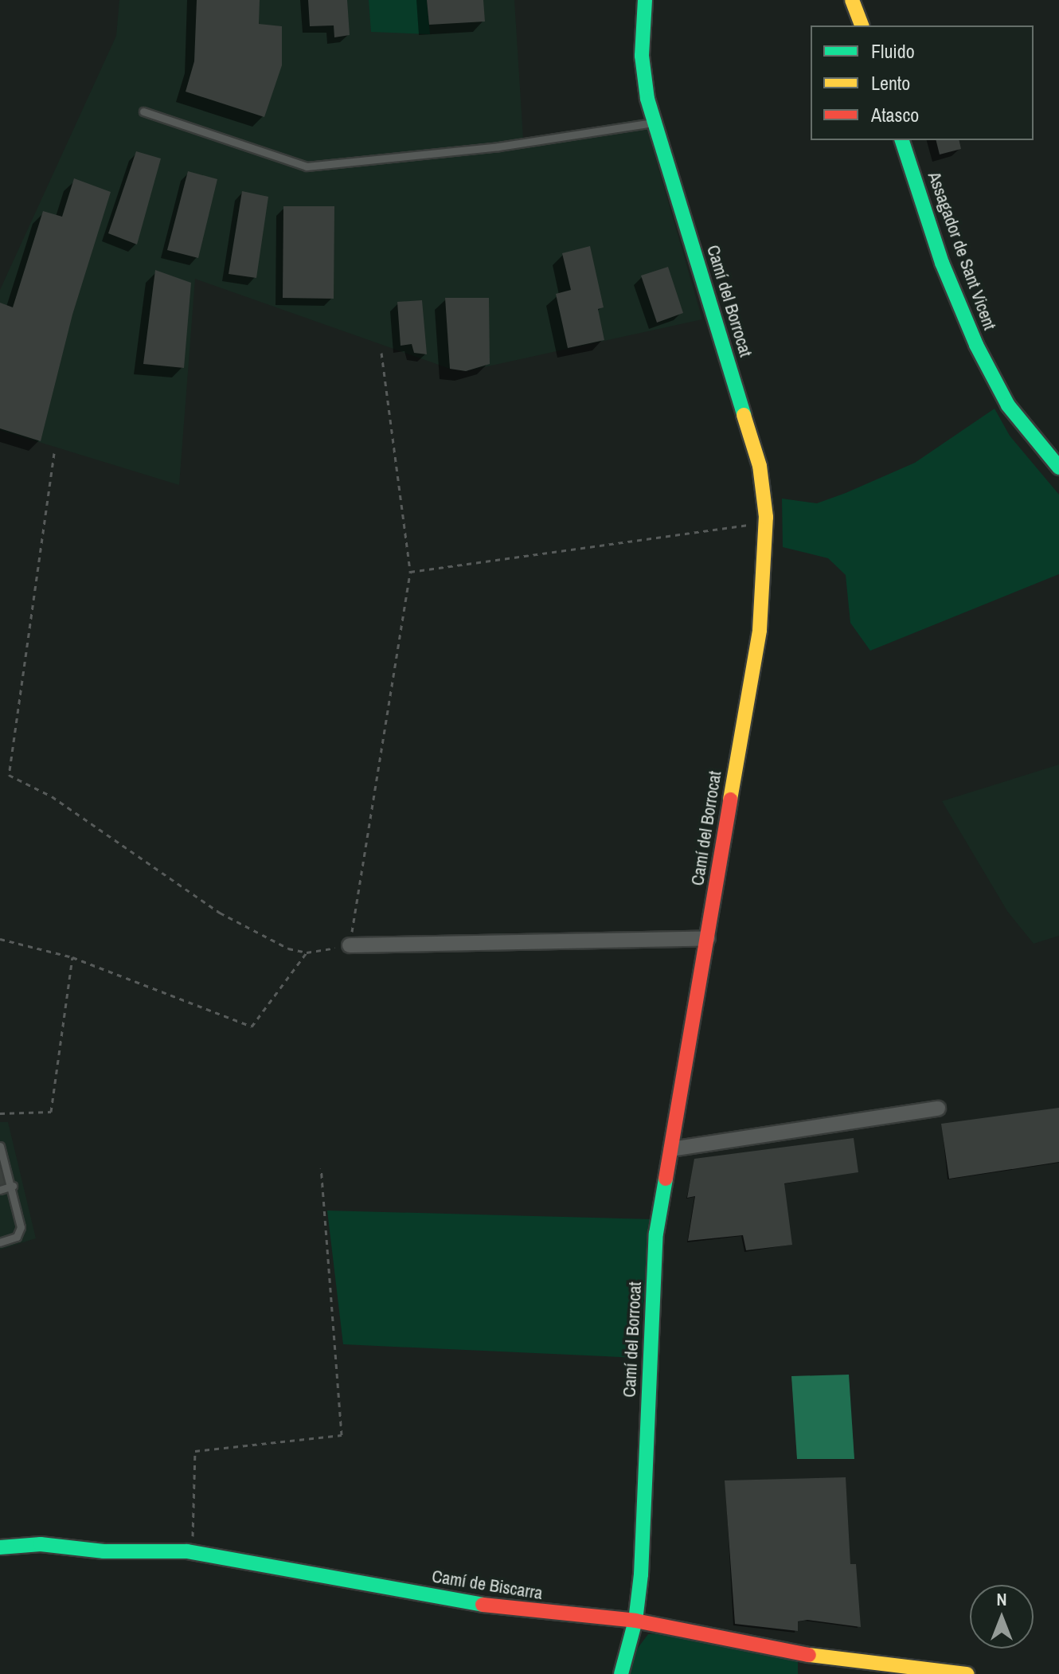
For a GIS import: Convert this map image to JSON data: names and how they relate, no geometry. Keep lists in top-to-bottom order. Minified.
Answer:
{"streets":{"street":["Assagador de Sant Vicent","Camí del Borrocat","Camí de Biscarra"]},"crossings":[["Camí del Borrocat","Camí de Biscarra"]],"legend":["Fluido","Lento","Atasco"],"north":"top"}
